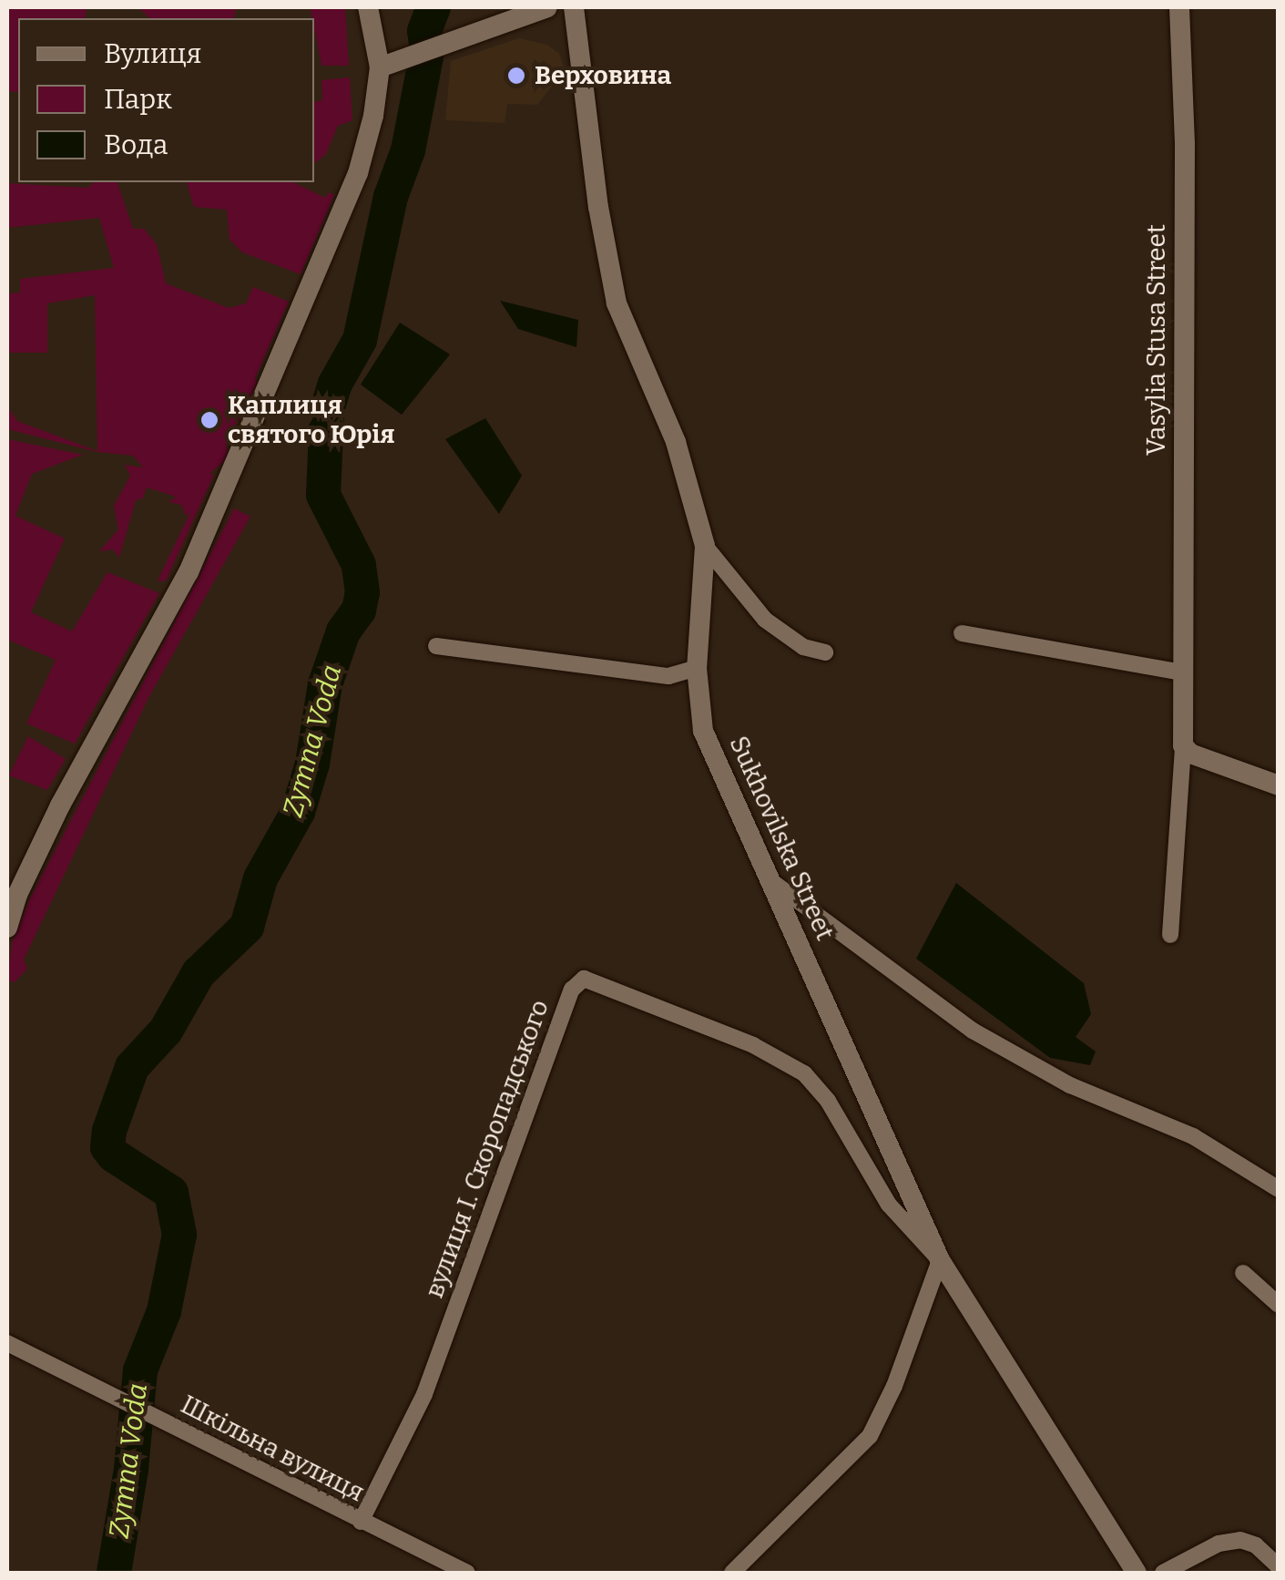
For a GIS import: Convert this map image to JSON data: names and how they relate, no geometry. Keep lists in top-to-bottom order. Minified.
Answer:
{"streets":{"street":["Vasylia Stusa Street","Sukhovilska Street","вулиця І. Скоропадського","Шкільна вулиця"]},"crossings":[["Sukhovilska Street","вулиця І. Скоропадського"],["вулиця І. Скоропадського","Шкільна вулиця"]],"water":["Zymna Voda"],"places":["Верховина","Каплиця святого Юрія"],"legend":["Вулиця","Парк","Вода"]}
